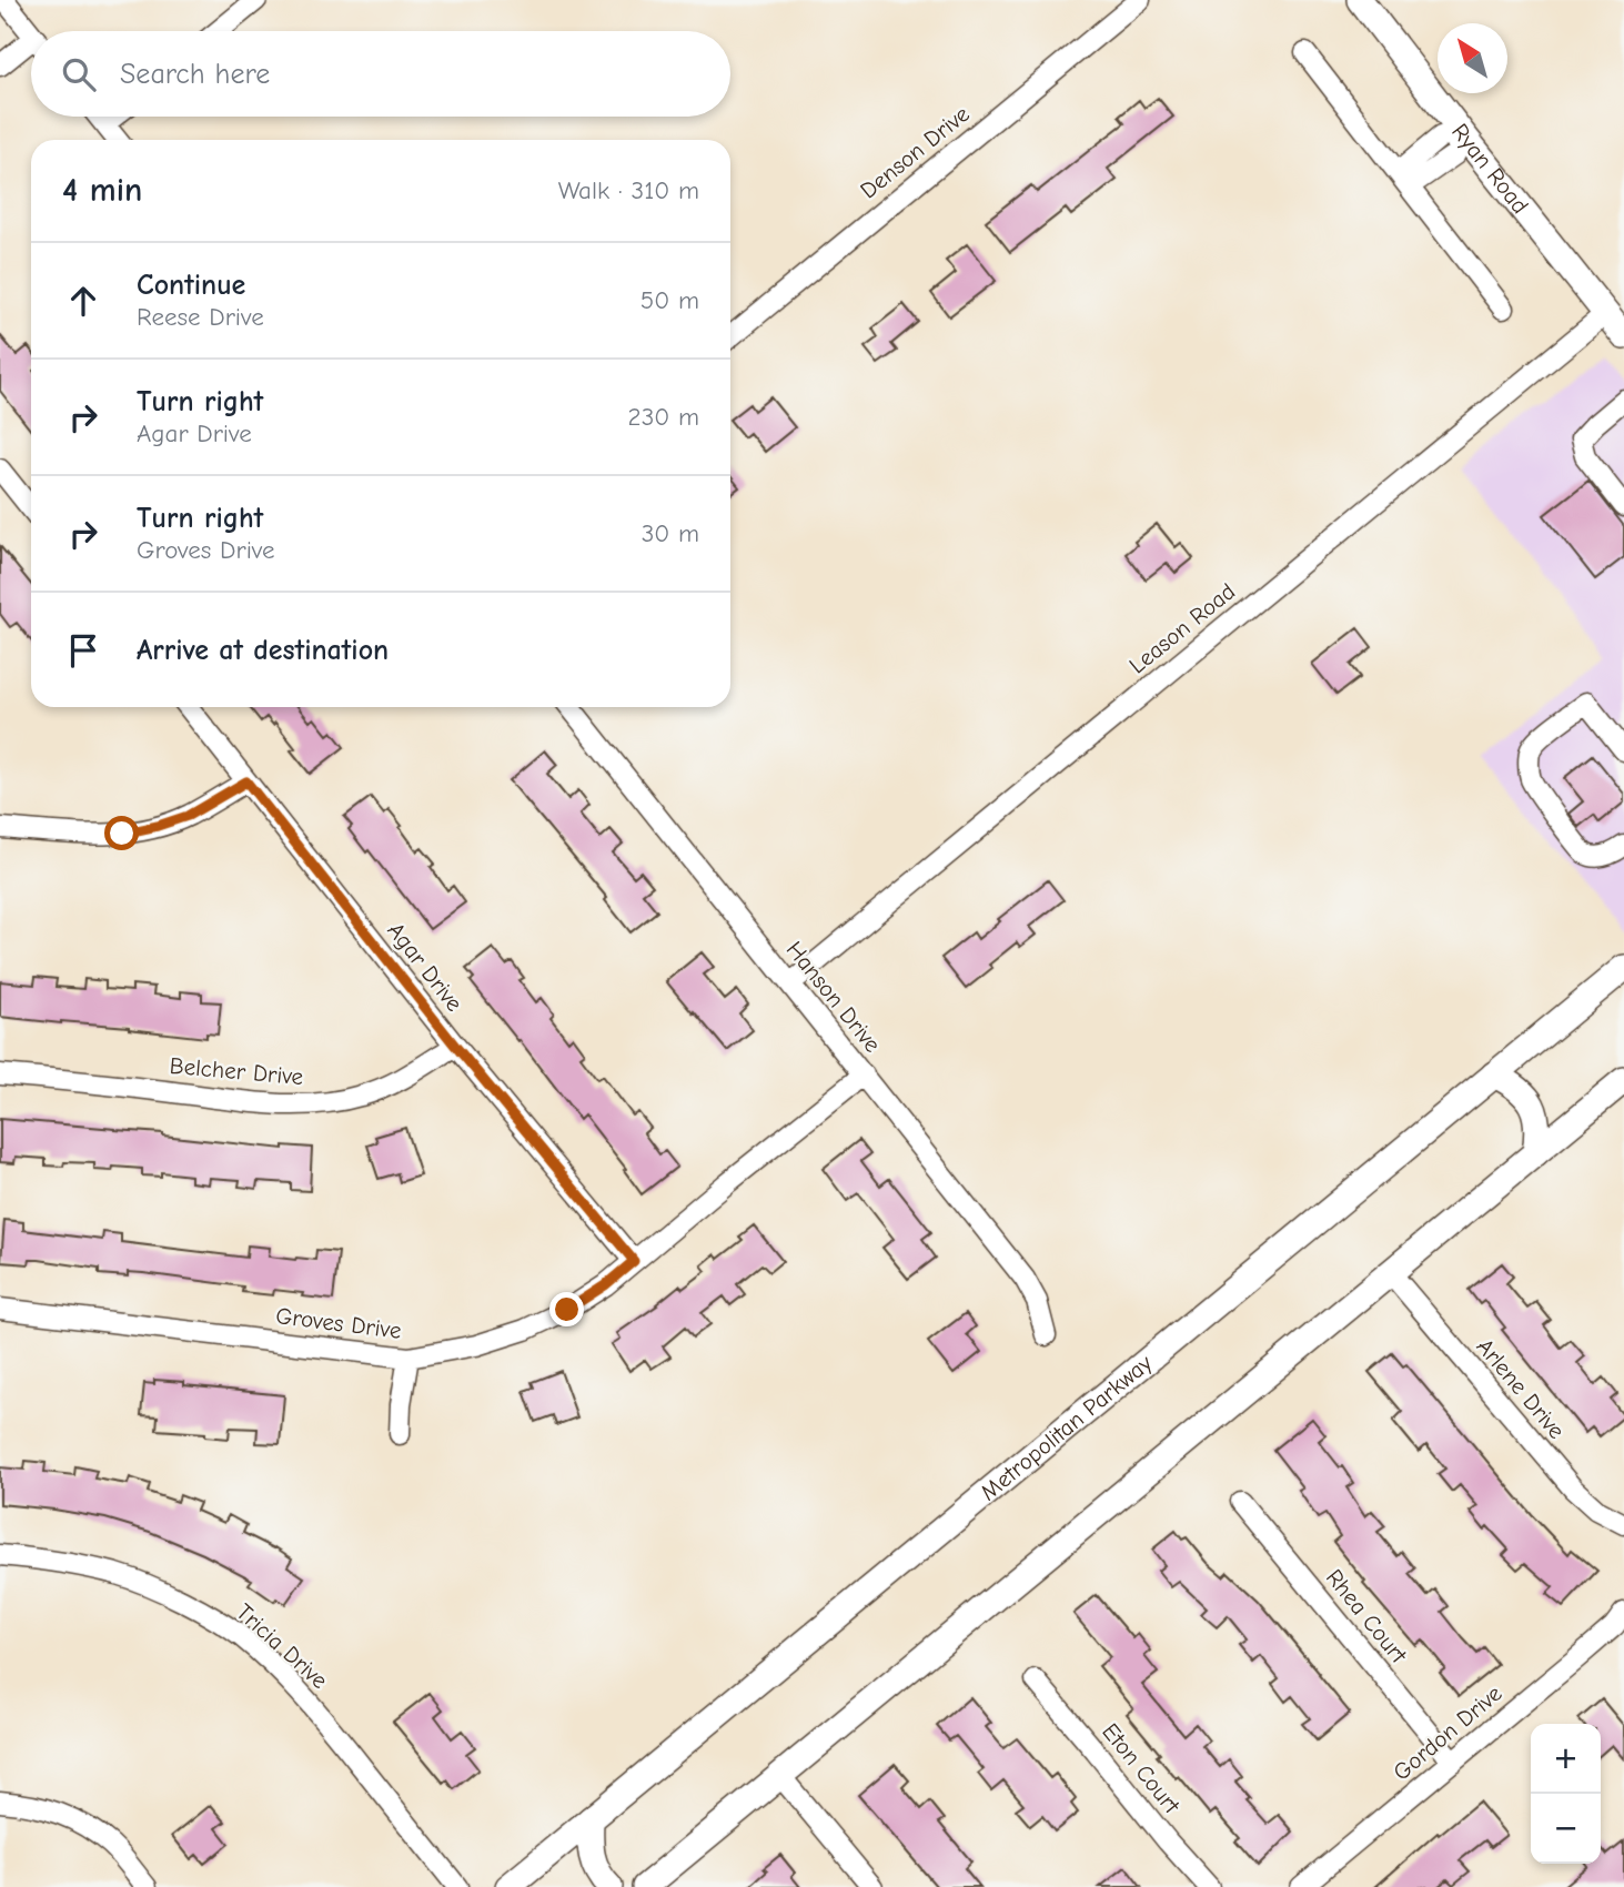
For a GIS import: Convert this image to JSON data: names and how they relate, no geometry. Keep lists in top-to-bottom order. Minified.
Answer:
{"streets":{"main road":["Ryan Road","Metropolitan Parkway"],"street":["Denson Drive","Leason Road","Agar Drive","Hanson Drive","Belcher Drive","Groves Drive","Arlene Drive","Rhea Court","Tricia Drive","Gordon Drive","Eton Court"]},"crossings":[["Ryan Road","Leason Road"],["Leason Road","Hanson Drive"],["Agar Drive","Belcher Drive"],["Agar Drive","Groves Drive"],["Hanson Drive","Groves Drive"],["Rhea Court","Gordon Drive"]],"north":"top left","page":{"search":"Search here","heading":["4 min","Walk · 310 m"],"list":[["Continue","Reese Drive","50 m"],["Turn right","Agar Drive","230 m"],["Turn right","Groves Drive","30 m"],"Arrive at destination"],"map_buttons":["+","−"]}}
